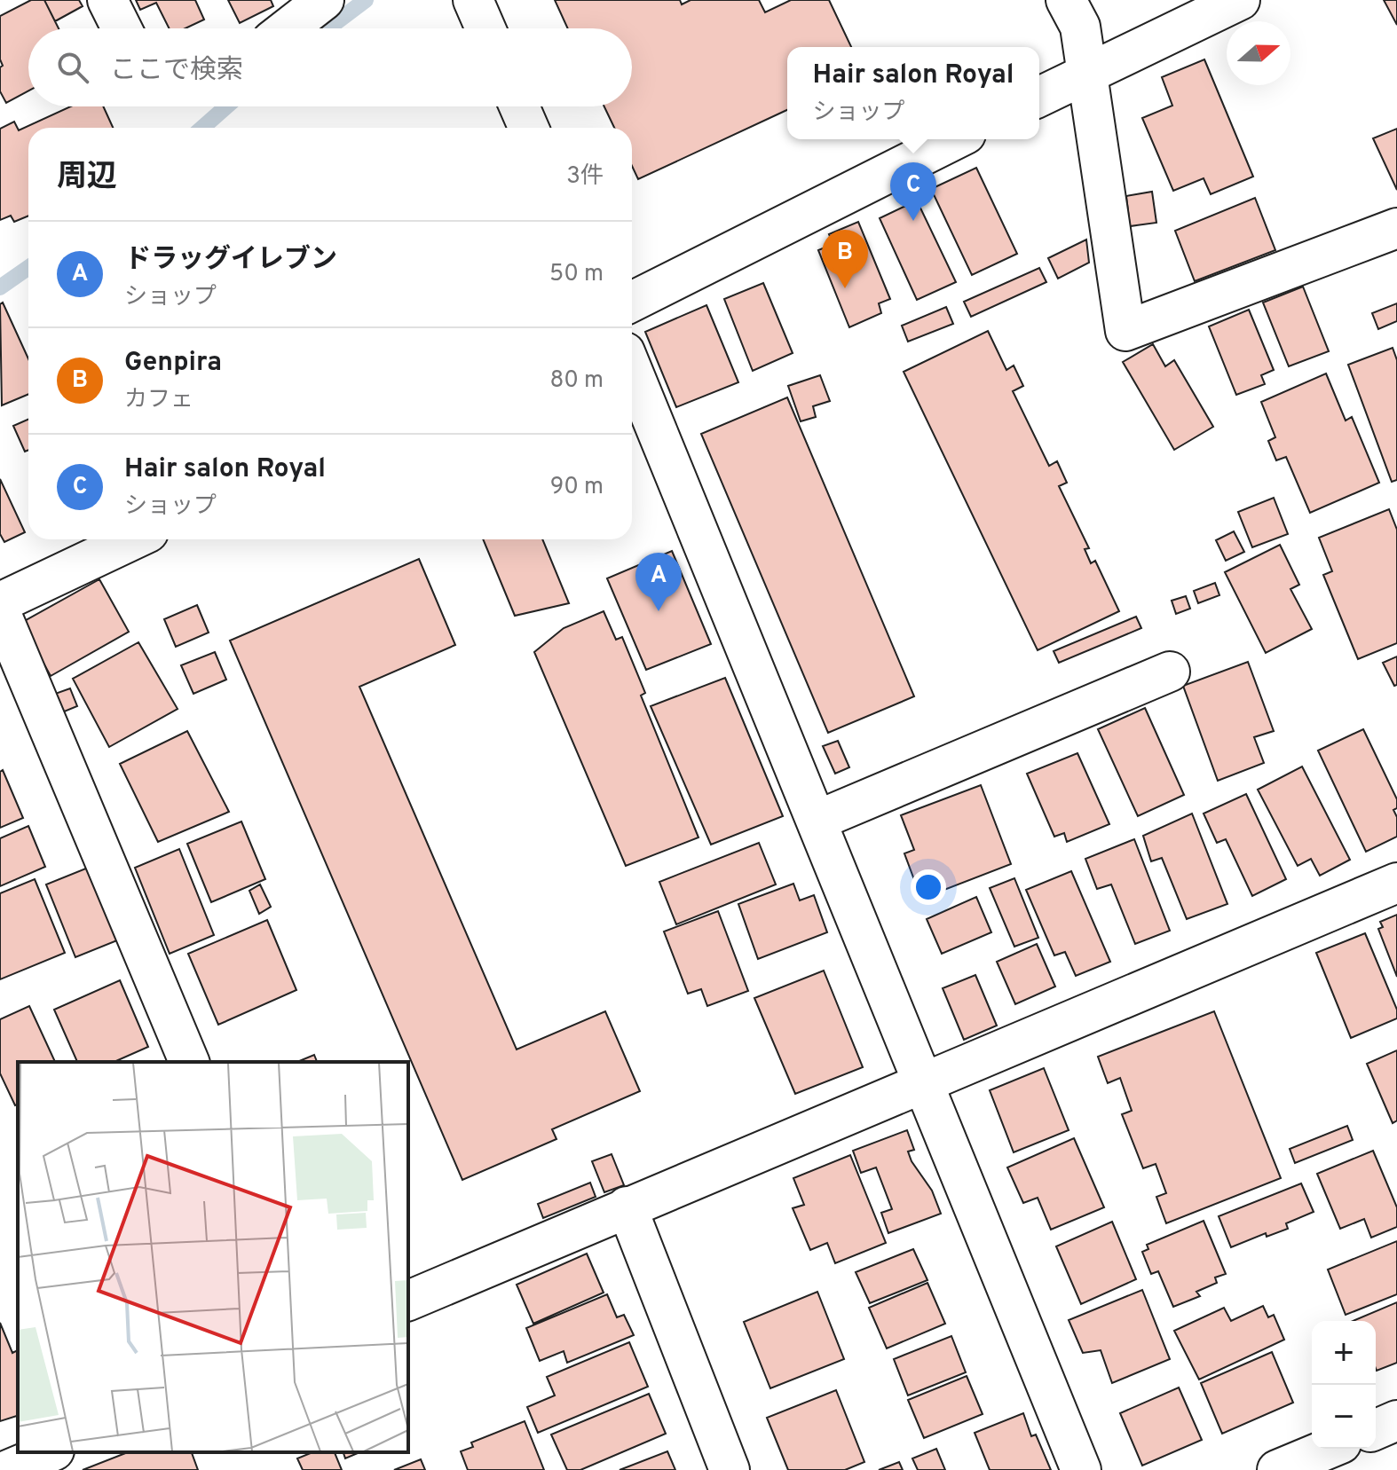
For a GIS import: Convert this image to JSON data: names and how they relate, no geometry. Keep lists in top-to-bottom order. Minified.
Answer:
{"north":"right","page":{"search":"ここで検索","popup":["Hair salon Royal","ショップ"],"heading":["周辺","3件"],"pins":["C","B","A"],"list":[{"mark":"A","name":"ドラッグイレブン","note":"ショップ","value":"50 m"},{"mark":"B","name":"Genpira","note":"カフェ","value":"80 m"},{"mark":"C","name":"Hair salon Royal","note":"ショップ","value":"90 m"}],"map_buttons":["+","−"]}}
